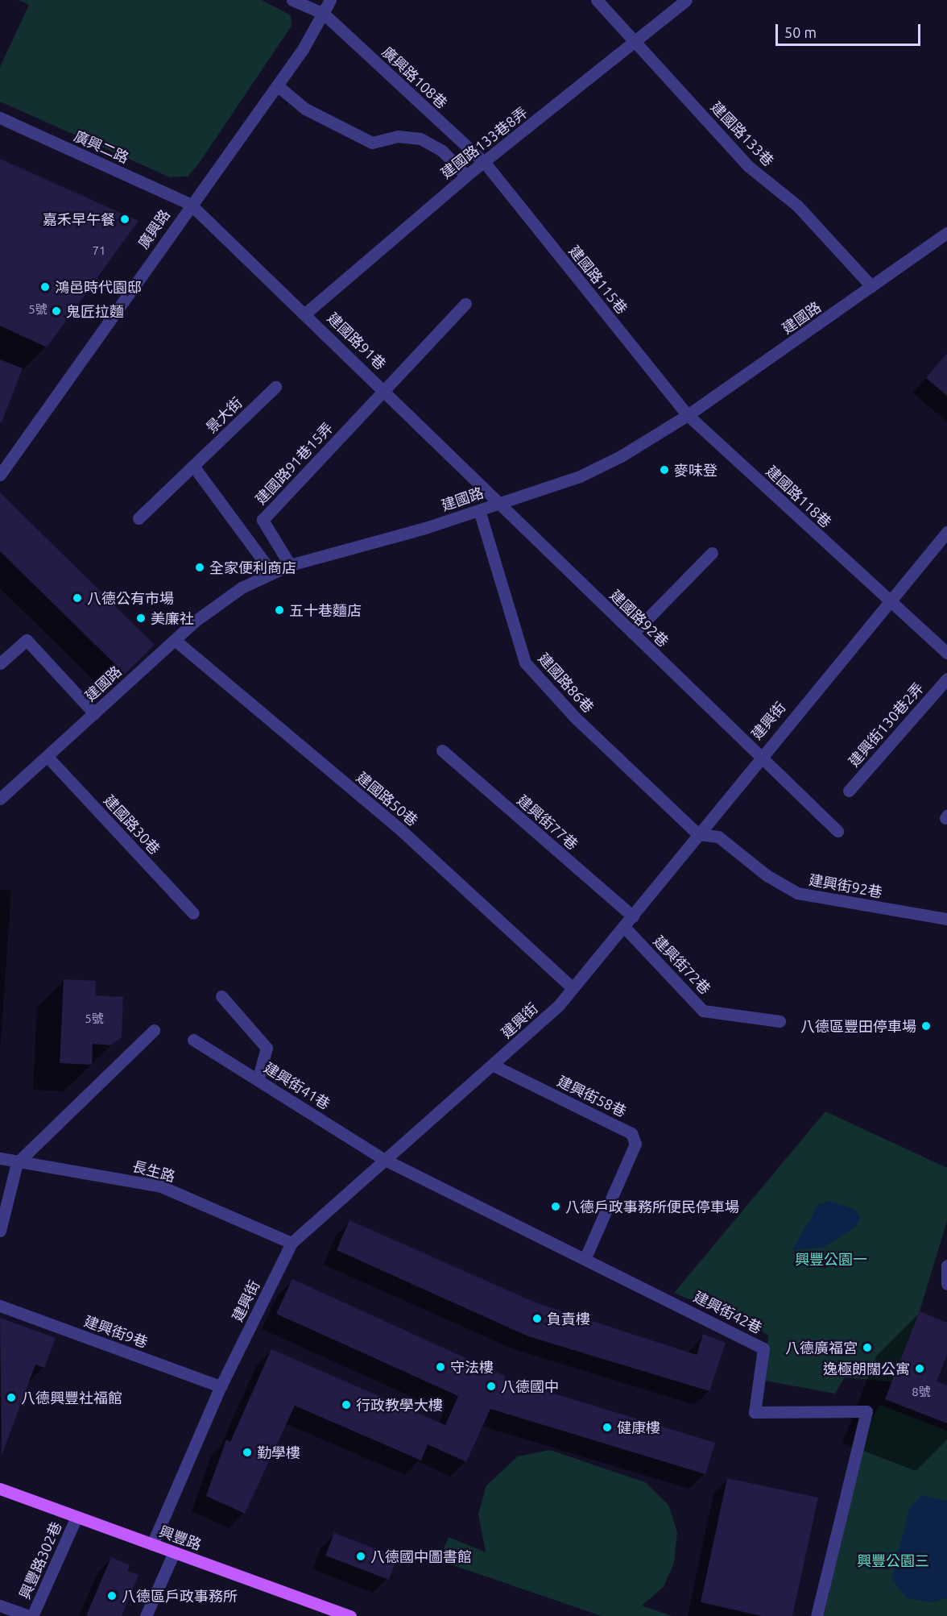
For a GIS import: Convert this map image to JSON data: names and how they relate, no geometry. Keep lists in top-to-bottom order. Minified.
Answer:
{"streets":{"main road":["興豐路"],"street":["廣興路108巷","建國路133巷","建國路133巷8弄","廣興二路","廣興路","建國路115巷","建國路","建國路91巷","景大街","建國路91巷15弄","建國路118巷","建國路92巷","建國路86巷","建興街","建興街130巷2弄","建國路50巷","建興街77巷","建國路30巷","建興街92巷","建興街72巷","建興街41巷","建興街58巷","長生路","建興街42巷","建興街9巷","興豐路302巷"]},"crossings":[["廣興路108巷","建國路133巷8弄"],["廣興路108巷","廣興路"],["廣興路108巷","建國路115巷"],["建國路133巷","建國路133巷8弄"],["建國路133巷","建國路"],["建國路133巷8弄","建國路115巷"],["建國路133巷8弄","建國路91巷"],["廣興二路","廣興路"],["廣興二路","建國路91巷"],["廣興路","建國路91巷"],["建國路115巷","建國路"],["建國路115巷","建國路118巷"],["建國路","建國路91巷"],["建國路","建國路91巷15弄"],["建國路","建國路118巷"],["建國路","建國路92巷"],["建國路","建國路86巷"],["建國路","建國路50巷"],["建國路","建國路30巷"],["建國路91巷","建國路91巷15弄"],["建國路91巷","建國路92巷"],["建國路118巷","建興街"],["建國路92巷","建興街"],["建國路86巷","建興街"],["建國路86巷","建興街92巷"],["建興街","建國路50巷"],["建興街","建興街77巷"],["建興街","建興街92巷"],["建興街","建興街72巷"],["建興街","建興街41巷"],["建興街","建興街58巷"],["建興街","長生路"],["建興街","建興街42巷"],["建興街","建興街9巷"],["建興街","興豐路"],["建興街41巷","建興街42巷"],["建興街58巷","建興街42巷"],["興豐路","興豐路302巷"]],"parks":["興豐公園一","興豐公園三"],"places":["嘉禾早午餐","鴻邑時代園邸","鬼匠拉麵","麥味登","全家便利商店","八德公有市場","五十巷麵店","美廉社","八德區豐田停車場","八德戶政事務所便民停車場","負責樓","八德廣福宮","守法樓","逸極朗闊公寓","八德國中","八德興豐社福館","行政教學大樓","健康樓","勤學樓","八德國中圖書館","八德區戶政事務所"],"house_numbers":["71","5號","5號","8號"],"scale_bar":"50 m"}
